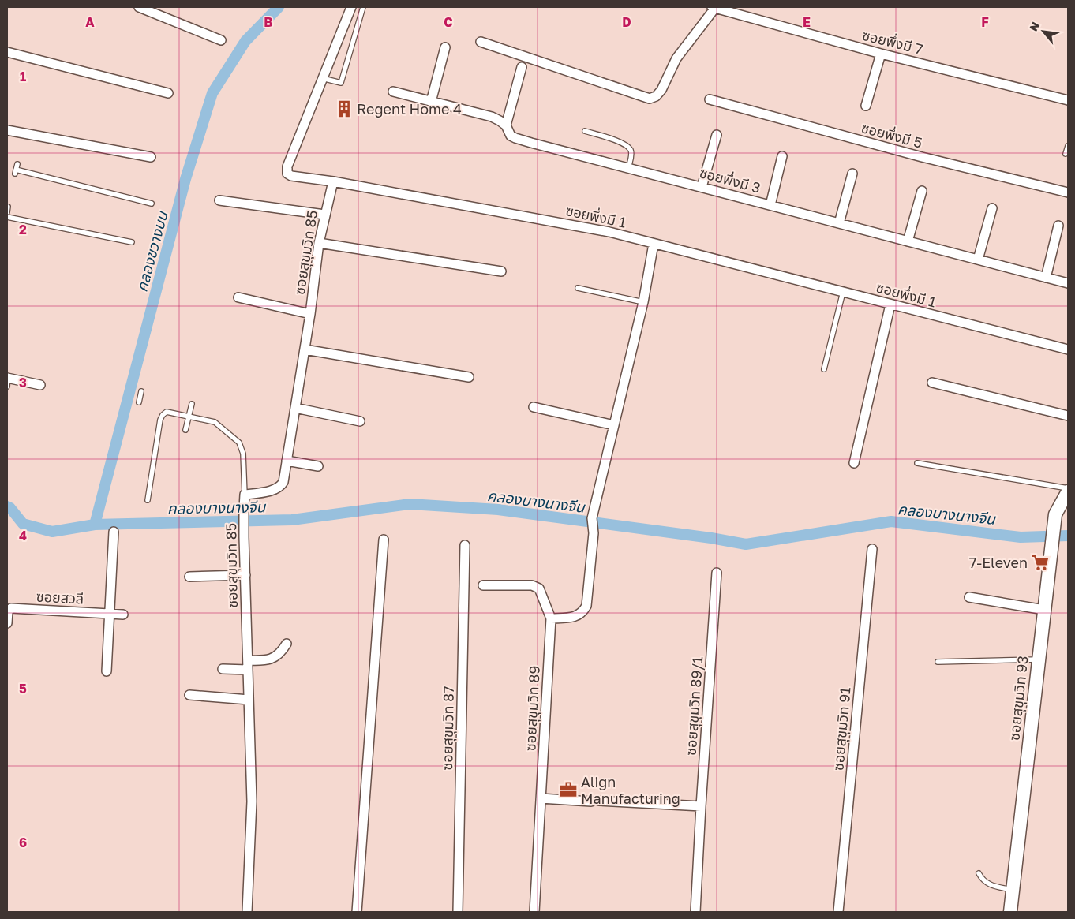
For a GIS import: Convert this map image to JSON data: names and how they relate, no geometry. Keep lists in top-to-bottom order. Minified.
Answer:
{"streets":{"street":["ซอยพึ่งมี 7","ซอยพึ่งมี 5","ซอยพึ่งมี 3","ซอยพึ่งมี 1","ซอยสุขุมวิท 85","ซอยสวลี","ซอยสุขุมวิท 93","ซอยสุขุมวิท 89/1","ซอยสุขุมวิท 89","ซอยสุขุมวิท 87","ซอยสุขุมวิท 91"]},"crossings":[["ซอยพึ่งมี 1","ซอยสุขุมวิท 85"]],"water":["คลองขวางบน","คลองบางนางจีน"],"places":{"building":["Regent Home 4"],"supermarket":["7-Eleven"],"office":["Align Manufacturing"]},"north":"top left","grid":{"columns":["A","B","C","D","E","F"],"rows":["1","2","3","4","5","6"]}}
